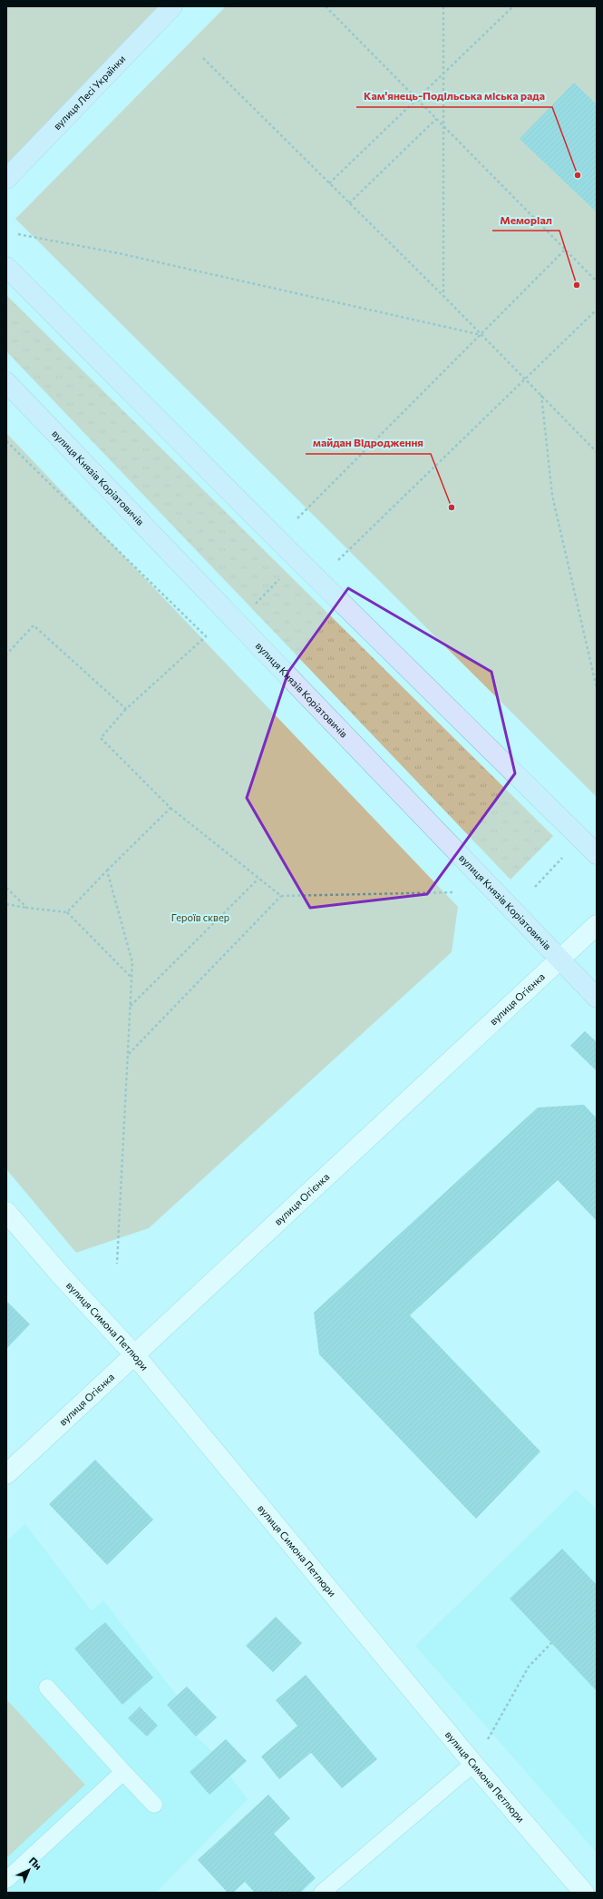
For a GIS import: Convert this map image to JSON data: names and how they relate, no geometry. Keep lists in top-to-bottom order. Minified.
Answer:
{"streets":{"main road":["вулиця Лесі Українки","вулиця Князів Коріатовичів"],"street":["вулиця Огієнка","вулиця Симона Петлюри"]},"crossings":[["вулиця Князів Коріатовичів","вулиця Огієнка"],["вулиця Огієнка","вулиця Симона Петлюри"]],"parks":["Героїв сквер"],"places":["Кам'янець-Подільська міська рада","Меморіал","майдан Відродження"],"north":"top right"}
